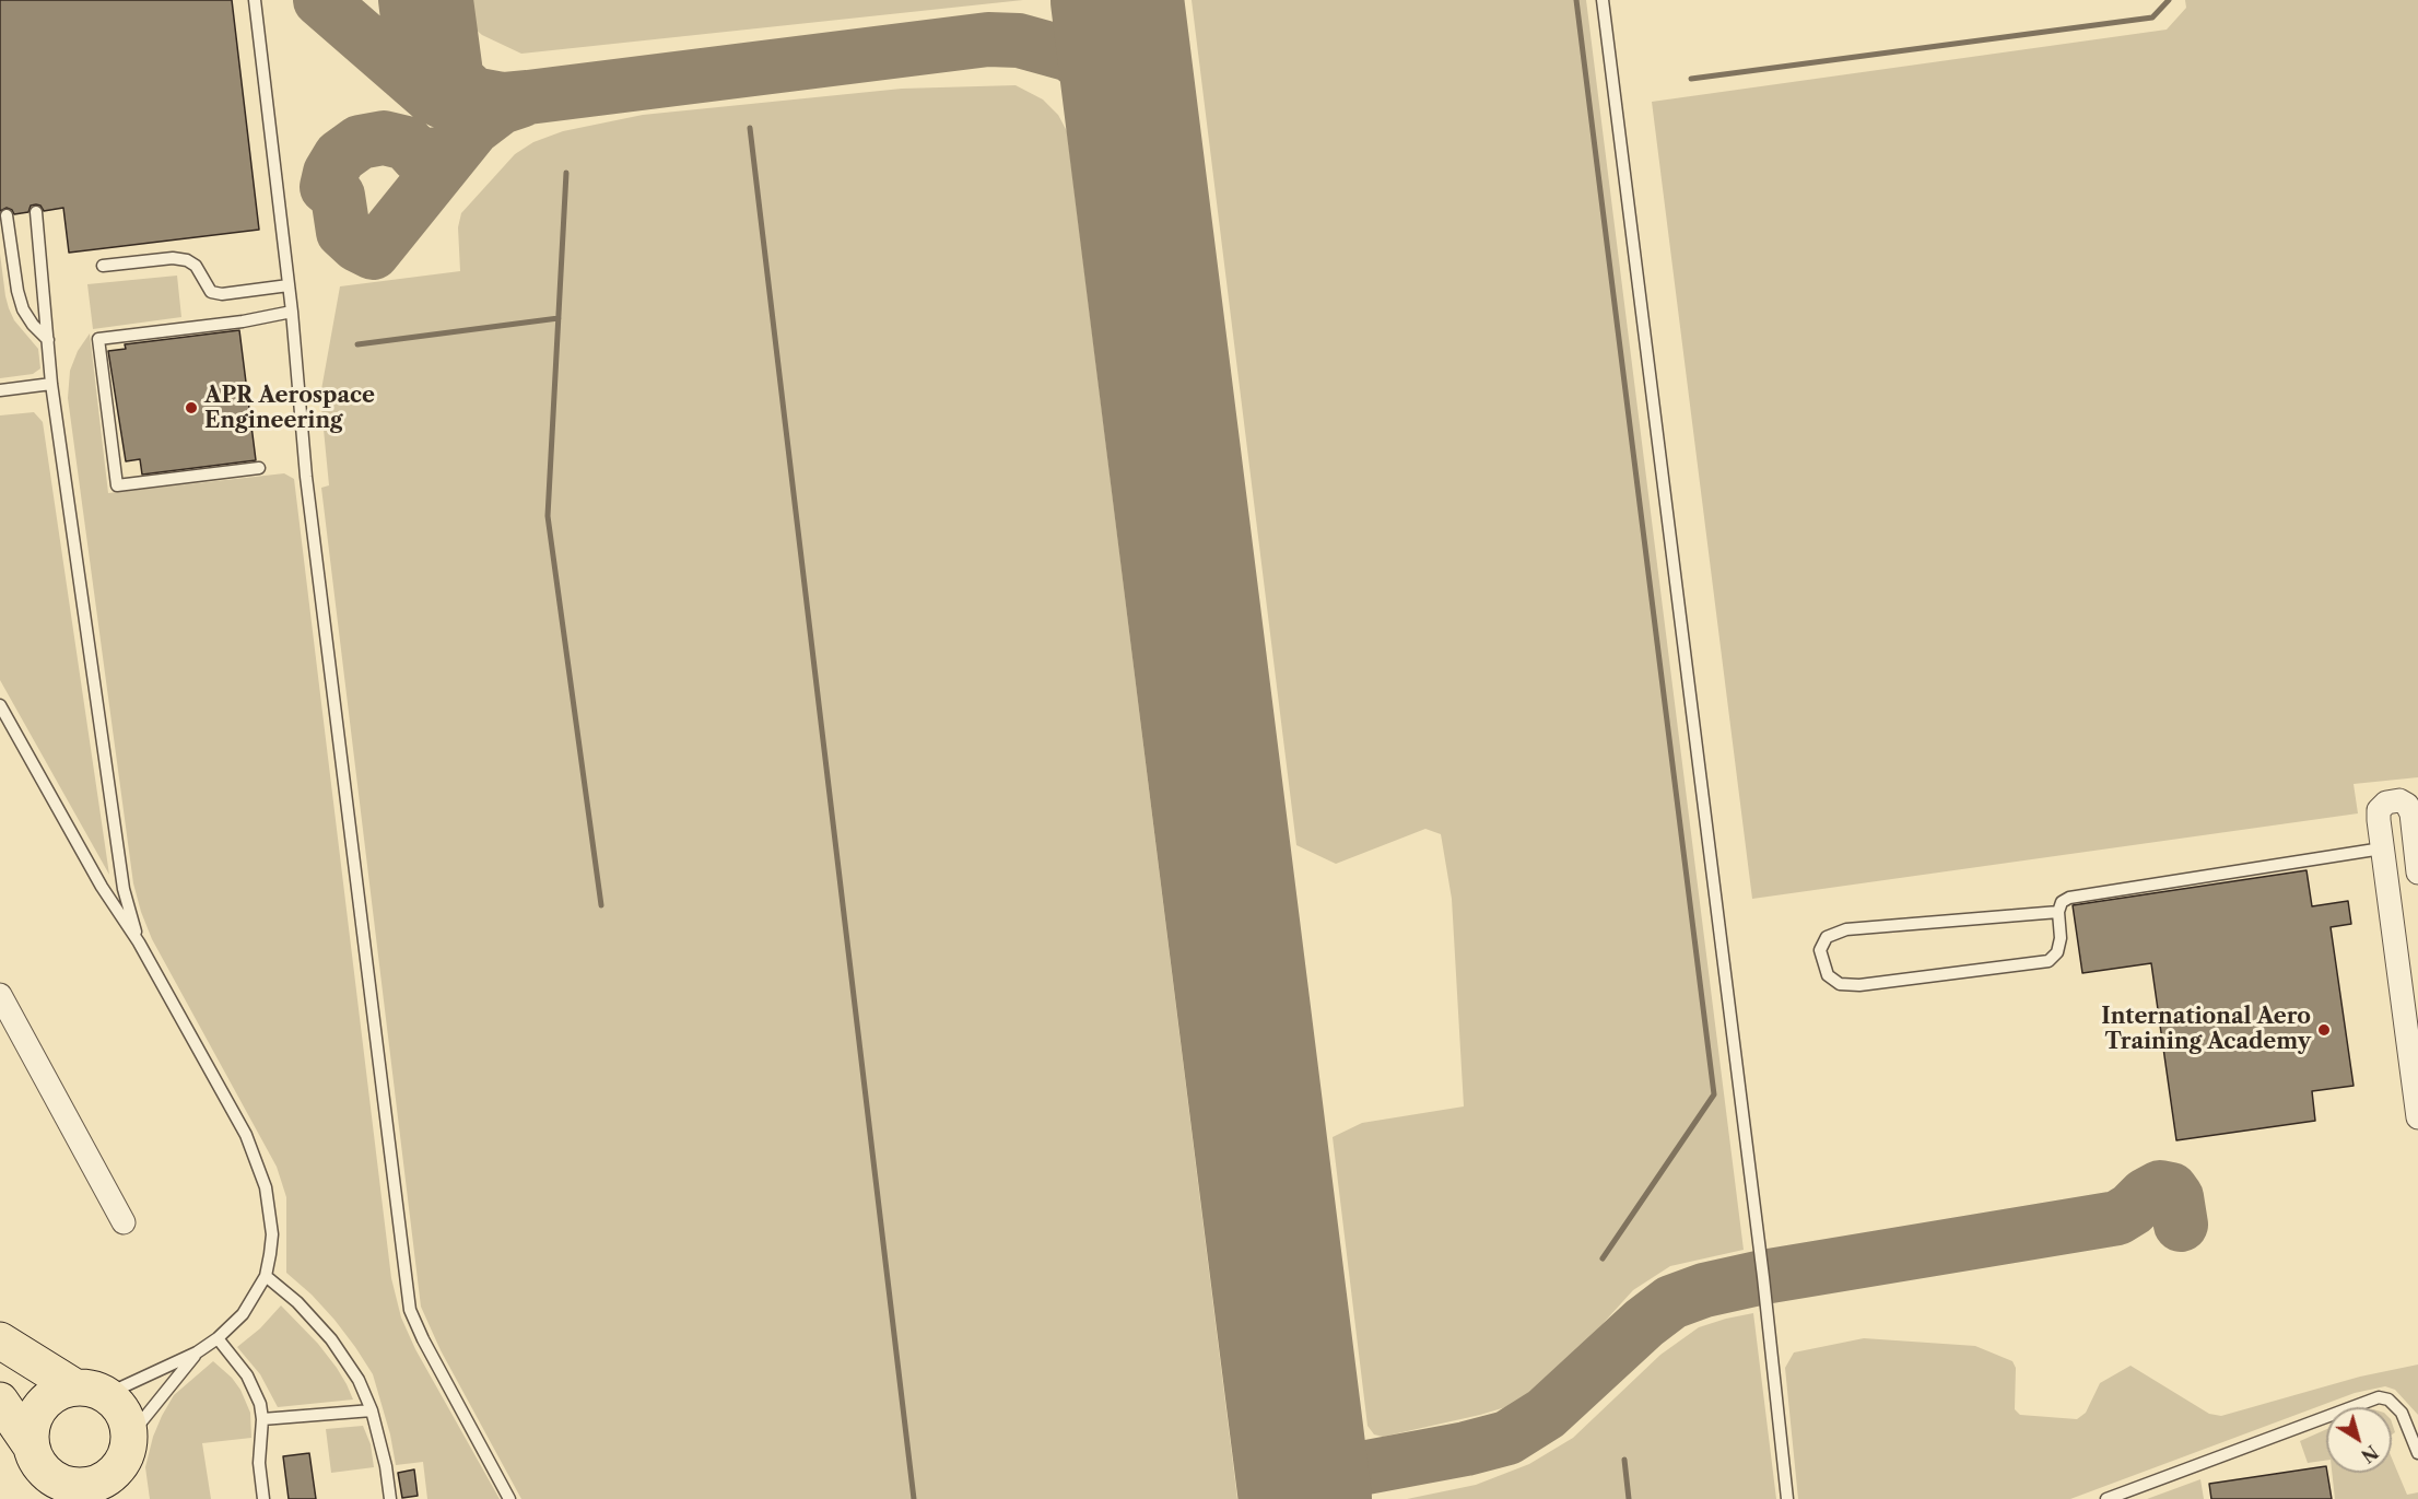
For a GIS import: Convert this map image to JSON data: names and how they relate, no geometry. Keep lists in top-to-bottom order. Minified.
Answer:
{"places":["APR Aerospace Engineering","International Aero Training Academy"],"north":"bottom right"}
